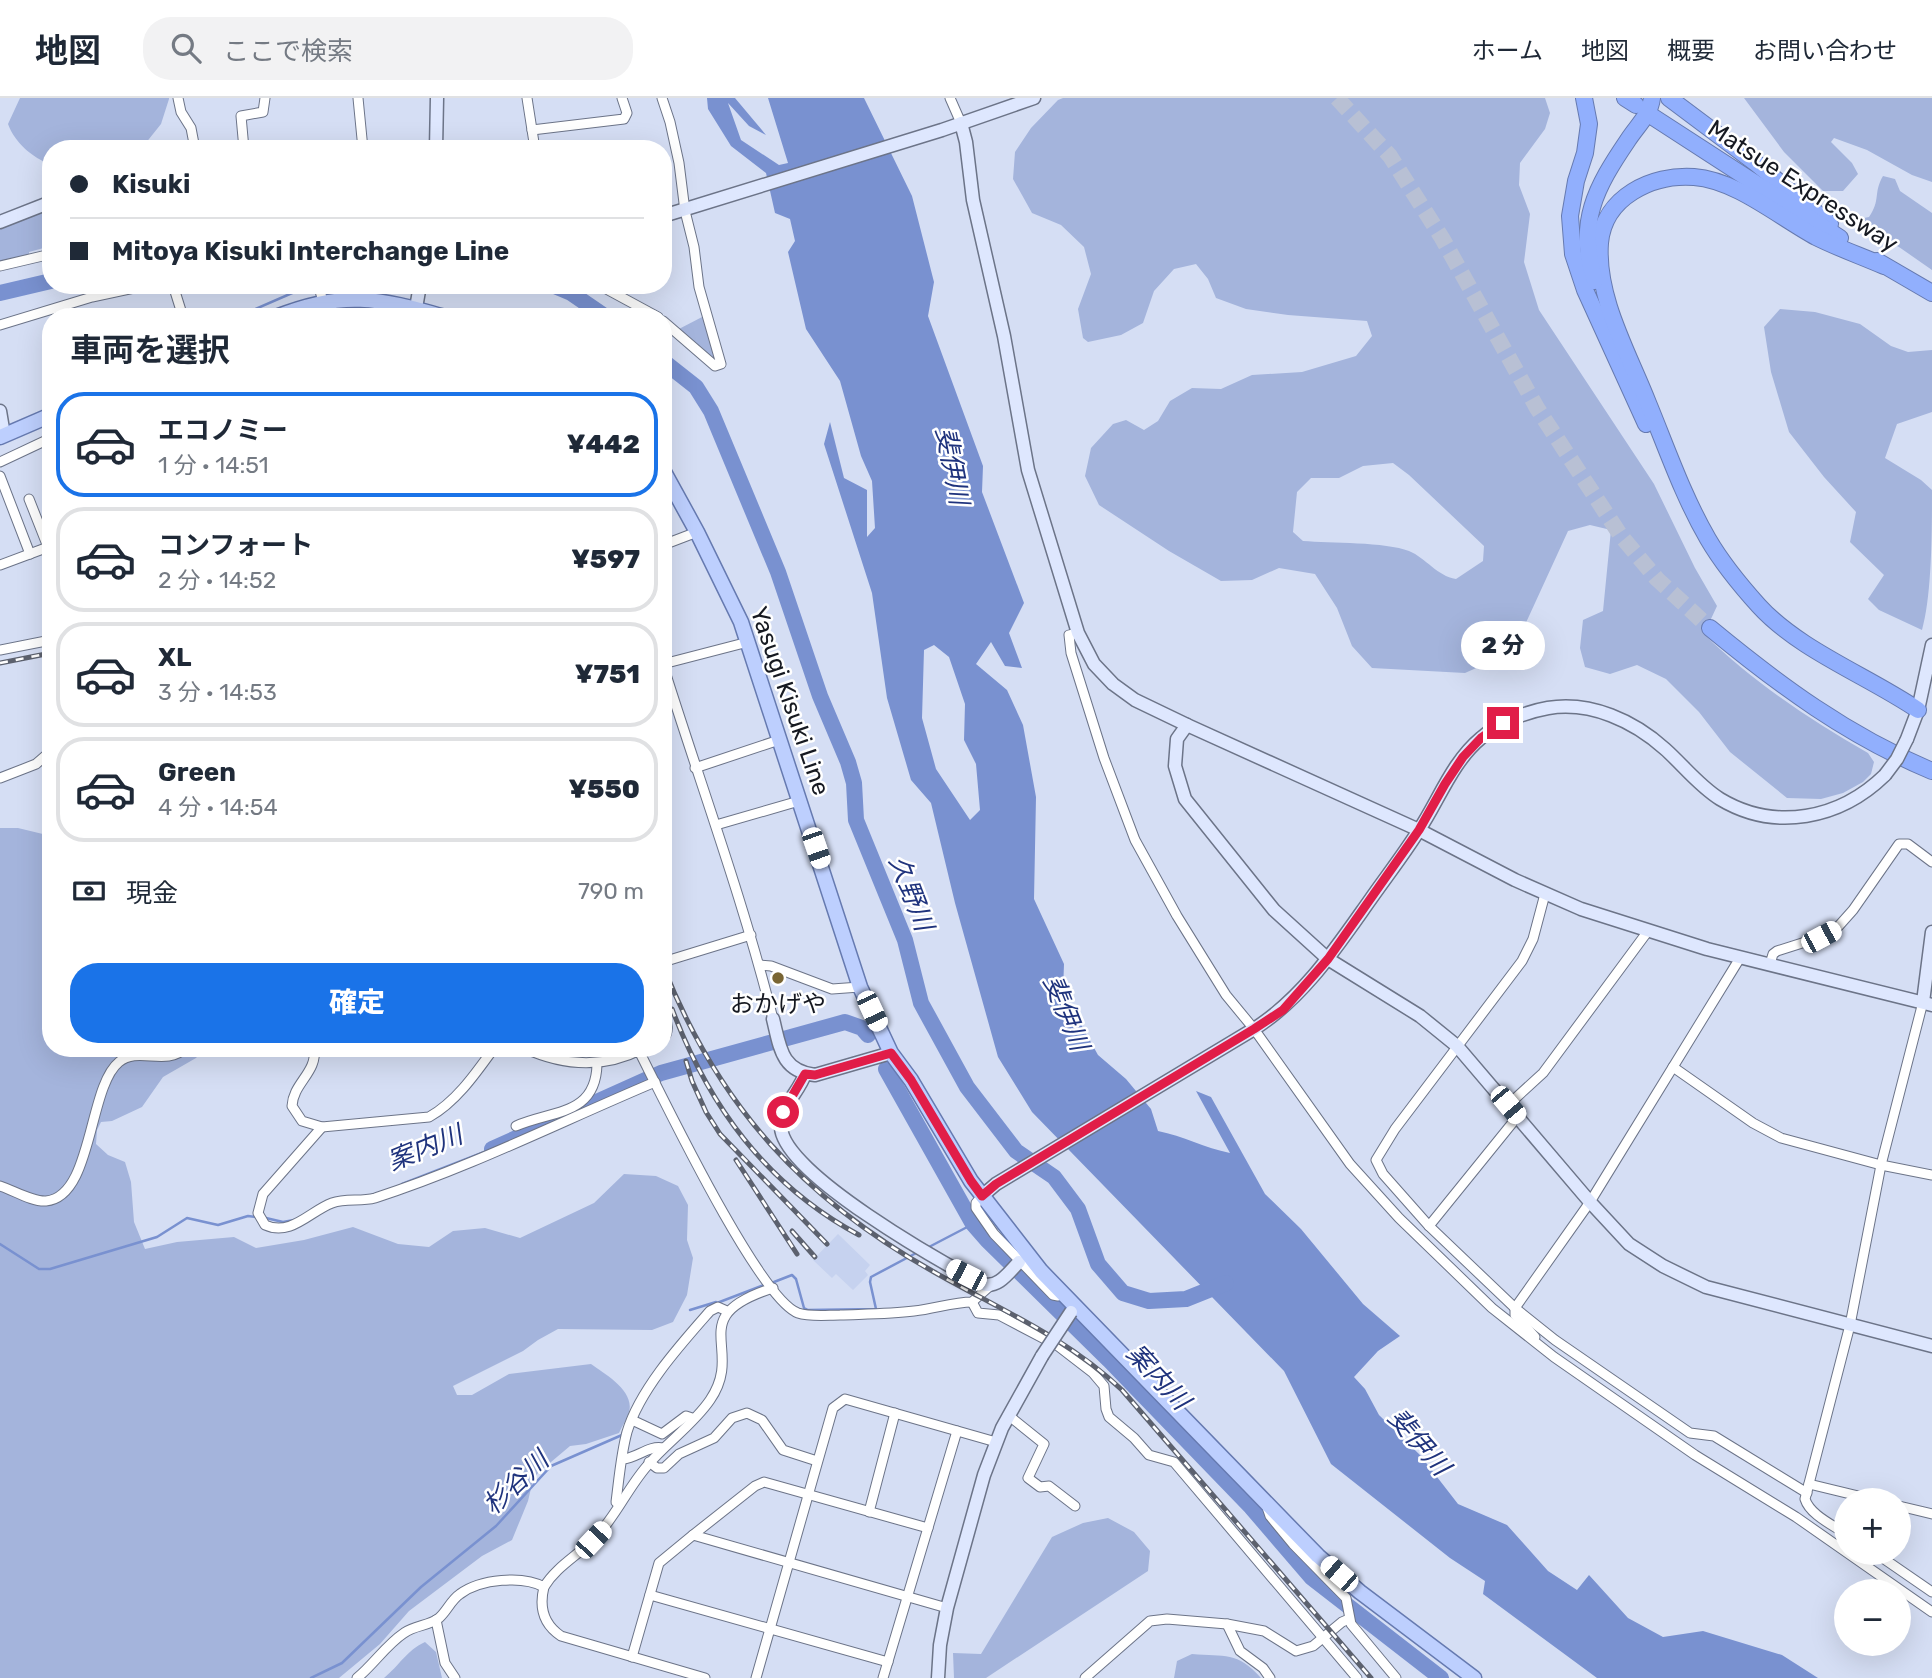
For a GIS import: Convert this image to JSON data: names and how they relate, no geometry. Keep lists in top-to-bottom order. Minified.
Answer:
{"streets":{"highway":["Matsue Expressway"],"main road":["Yasugi Kisuki Line"]},"water":["斐伊川","久野川","案内川","杉谷川"],"places":["おかげや"],"page":{"header":"地図","search":"ここで検索","nav":["ホーム","地図","概要","お問い合わせ"],"banner":["Kisuki","Mitoya Kisuki Interchange Line"],"heading":"車両を選択","list":[{"name":"エコノミー","note":"1 分 · 14:51","value":"¥442"},{"name":"コンフォート","note":"2 分 · 14:52","value":"¥597"},{"name":"XL","note":"3 分 · 14:53","value":"¥751"},{"name":"Green","note":"4 分 · 14:54","value":"¥550"}],"bubble":"2 分","pay":["現金","790 m"],"buttons":"確定","map_buttons":["+","−"]}}
